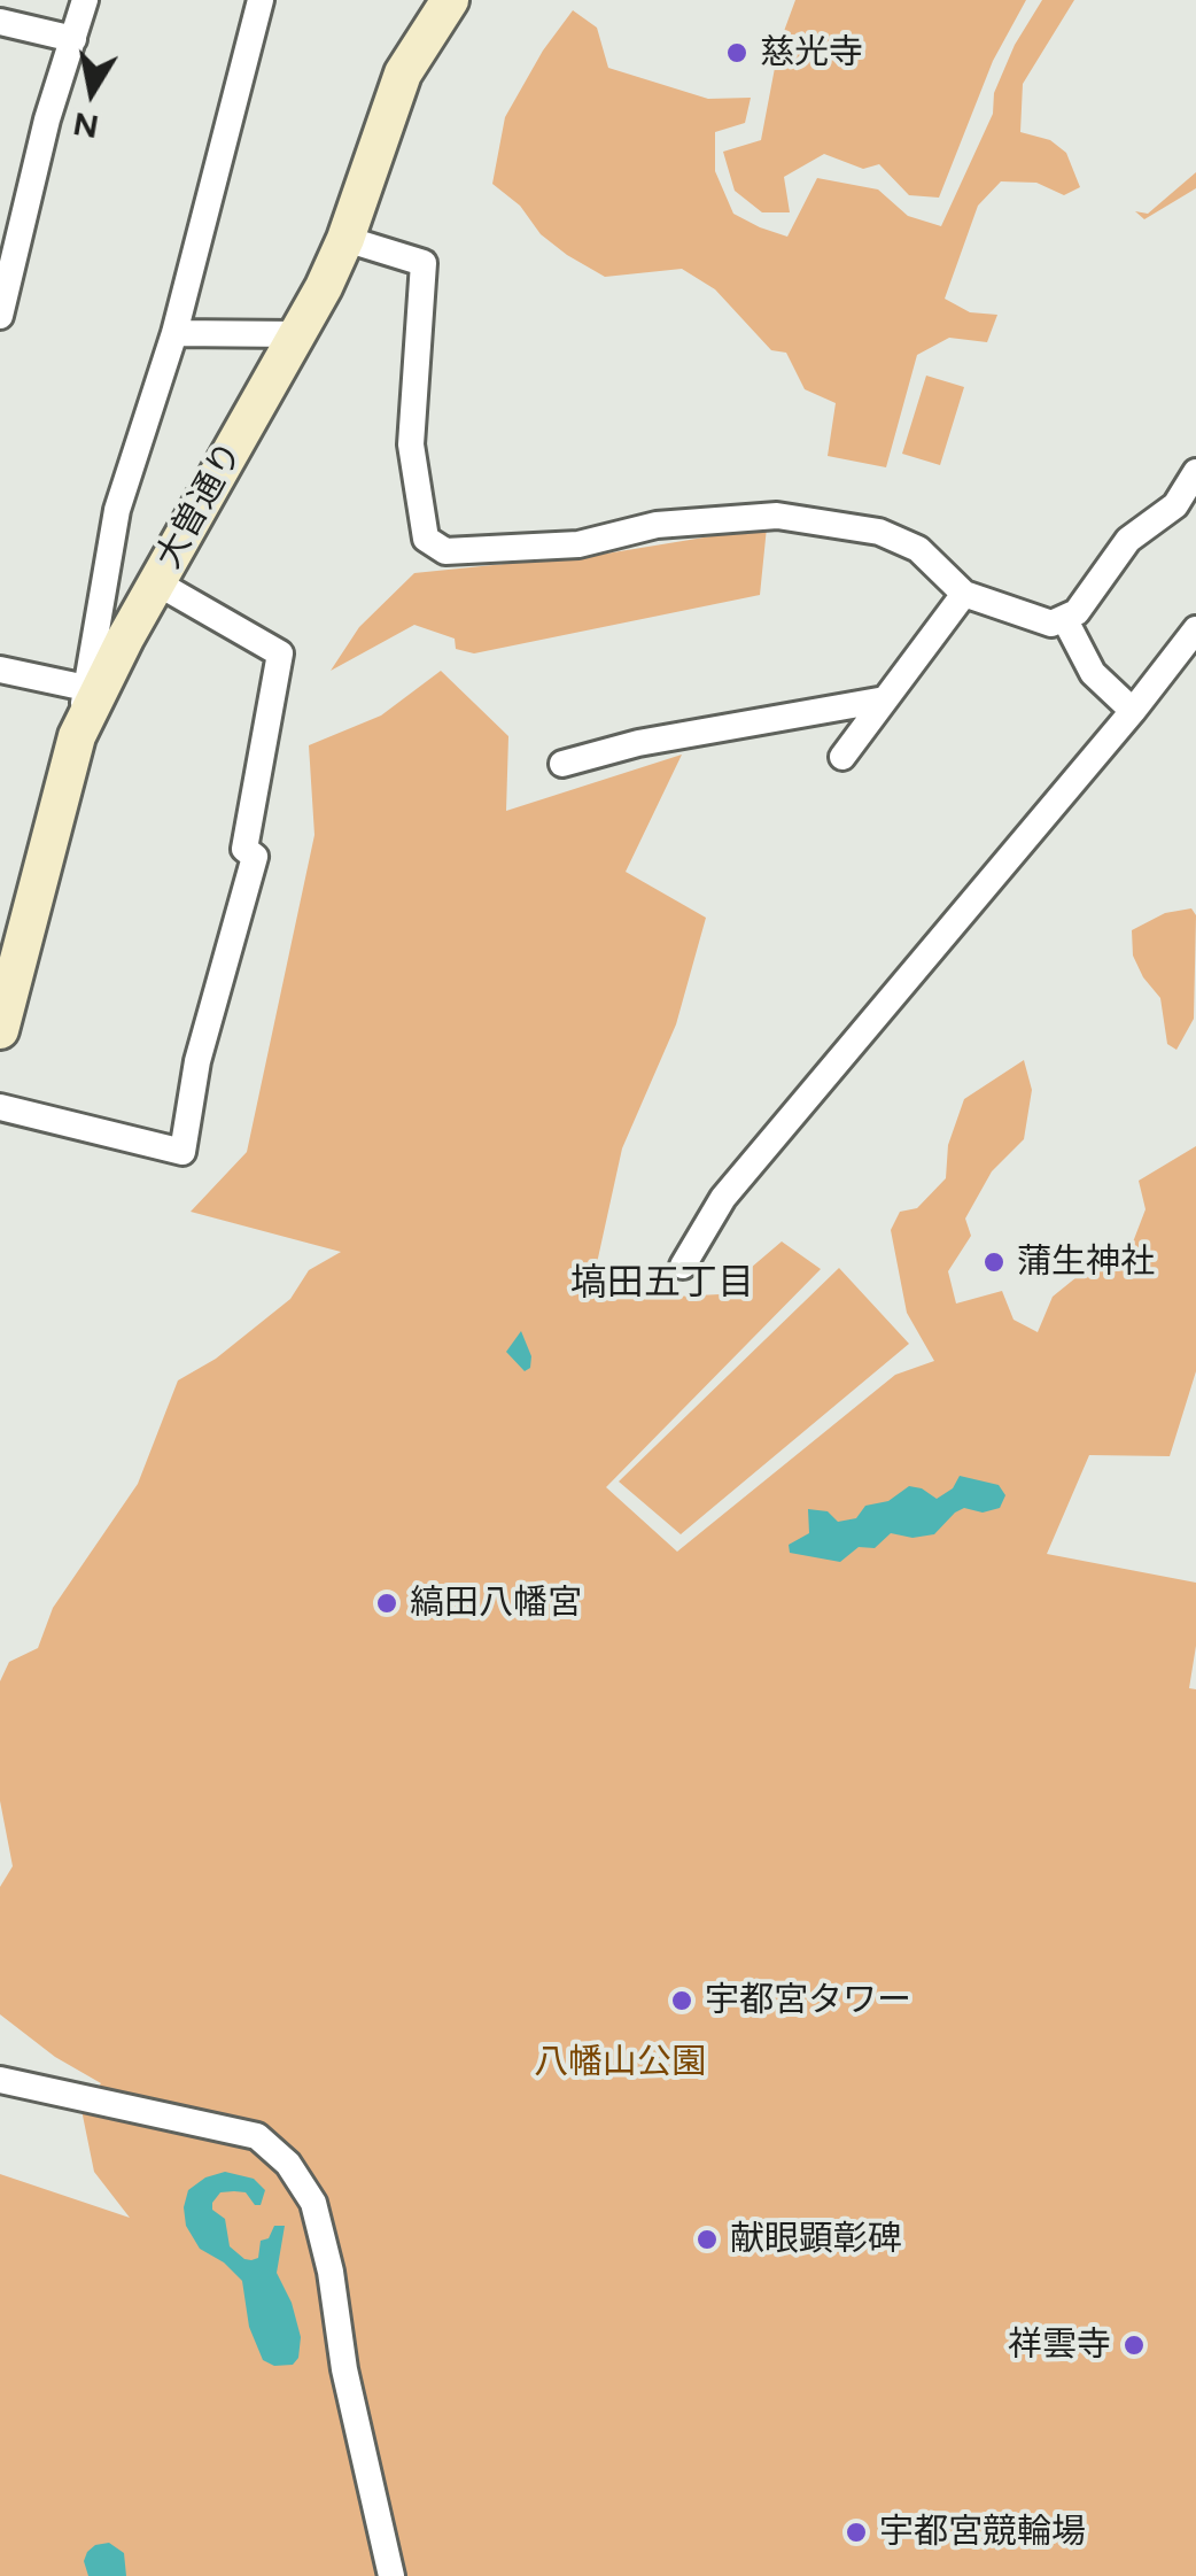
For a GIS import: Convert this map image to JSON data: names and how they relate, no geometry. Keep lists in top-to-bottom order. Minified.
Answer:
{"streets":{"street":["大曽通り"]},"districts":["塙田五丁目"],"parks":["八幡山公園"],"places":["慈光寺","蒲生神社","縞田八幡宮","宇都宮タワー","献眼顕彰碑","祥雲寺","宇都宮競輪場"],"north":"bottom"}
